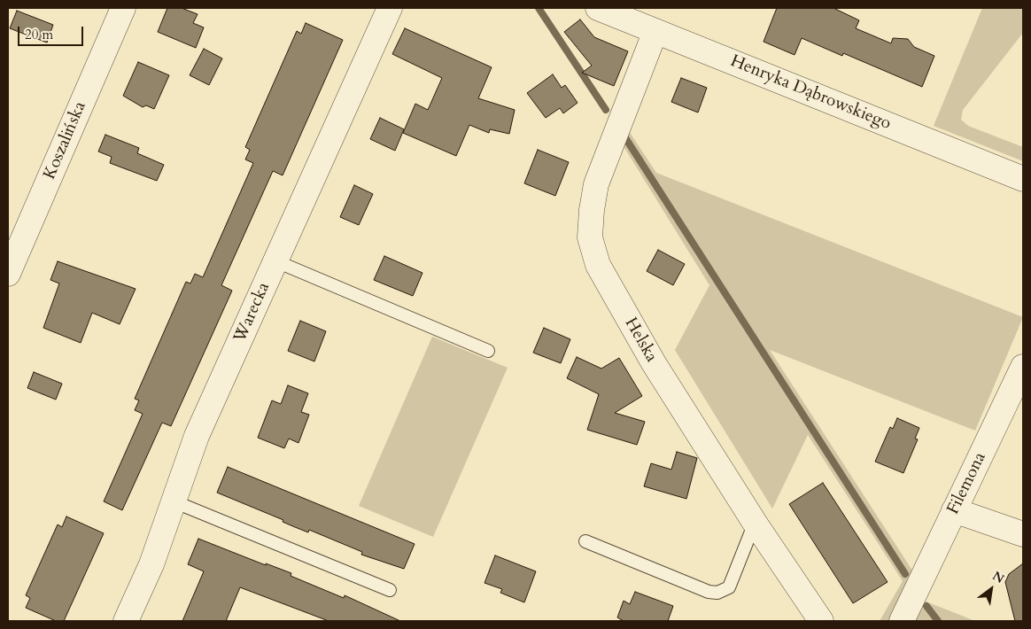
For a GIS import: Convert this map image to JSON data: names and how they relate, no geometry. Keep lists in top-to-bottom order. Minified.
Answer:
{"streets":{"street":["Henryka Dąbrowskiego","Koszalińska","Warecka","Helska","Filemona"]},"crossings":[["Henryka Dąbrowskiego","Helska"]],"scale_bar":"20 m","north":"top right"}
